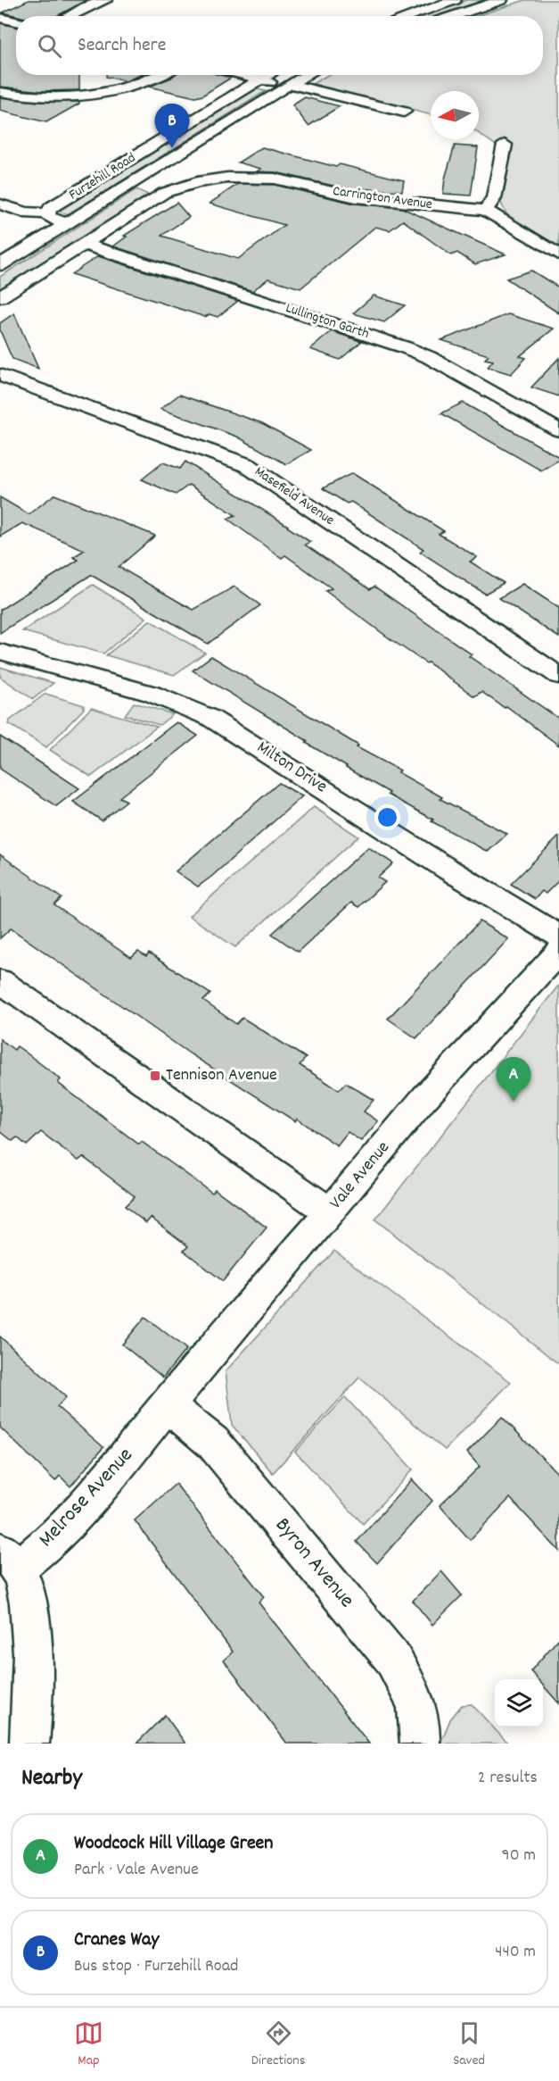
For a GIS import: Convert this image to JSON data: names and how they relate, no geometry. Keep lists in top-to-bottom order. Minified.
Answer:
{"streets":{"street":["Furzehill Road","Carrington Avenue","Lullington Garth","Masefield Avenue","Milton Drive","Vale Avenue","Melrose Avenue","Byron Avenue"]},"crossings":[["Vale Avenue","Melrose Avenue"],["Vale Avenue","Byron Avenue"],["Melrose Avenue","Byron Avenue"]],"places":{"transit":["Tennison Avenue"]},"north":"left","page":{"search":"Search here","pins":["B","A"],"heading":["Nearby","2 results"],"list":[{"mark":"A","name":"Woodcock Hill Village Green","note":"Park · Vale Avenue","value":"90 m"},{"mark":"B","name":"Cranes Way","note":"Bus stop · Furzehill Road","value":"440 m"}],"nav":["Map","Directions","Saved"]}}
